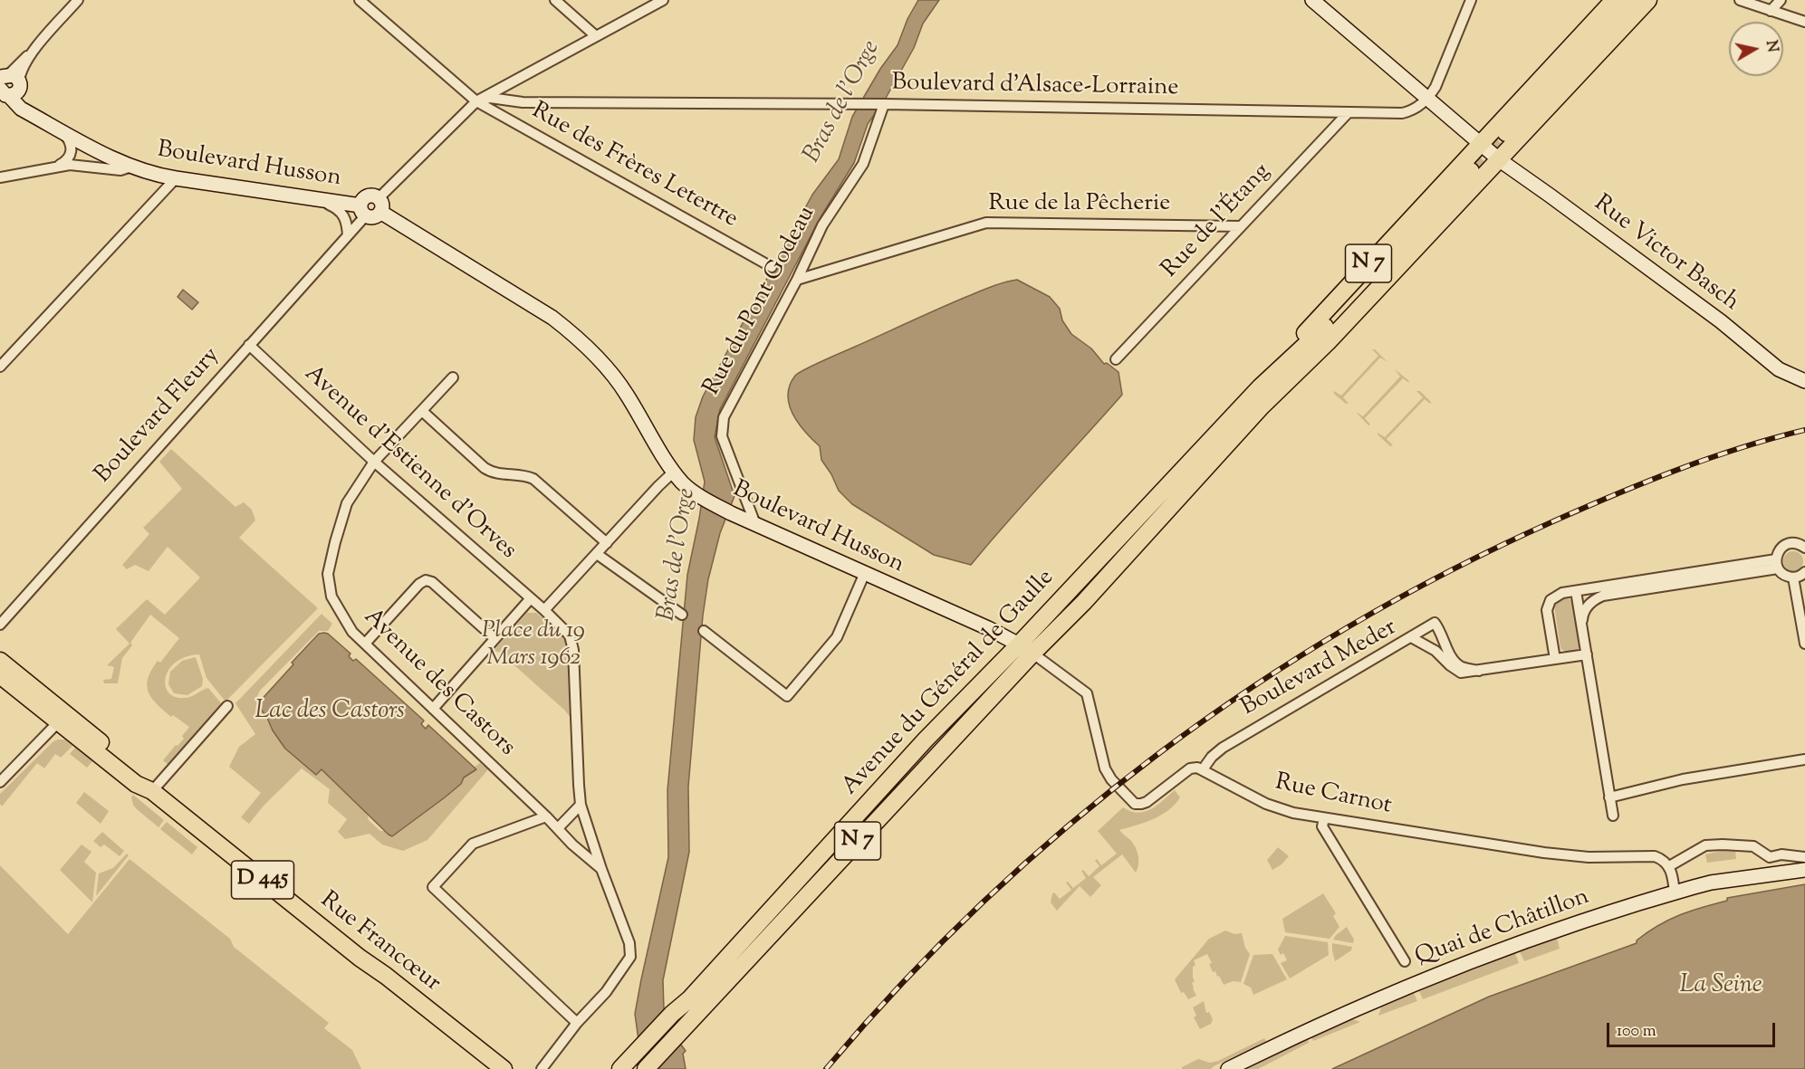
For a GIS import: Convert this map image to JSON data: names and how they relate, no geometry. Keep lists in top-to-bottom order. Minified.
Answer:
{"streets":{"main road":["Boulevard Husson","Rue Victor Basch","N 7","Avenue du Général de Gaulle","D 445","Quai de Châtillon","Rue Francœur"],"street":["Boulevard d'Alsace-Lorraine","Rue des Frères Letertre","Rue de la Pêcherie","Rue de l'Étang","Rue du Pont Godeau","Boulevard Fleury","Avenue d'Estienne d'Orves","Boulevard Meder","Avenue des Castors","Rue Carnot"]},"crossings":[["Boulevard d'Alsace-Lorraine","Rue des Frères Letertre"],["Boulevard d'Alsace-Lorraine","Rue de l'Étang"],["Boulevard d'Alsace-Lorraine","Rue Victor Basch"],["Boulevard d'Alsace-Lorraine","Rue du Pont Godeau"],["Boulevard Husson","Rue du Pont Godeau"],["Boulevard Husson","Boulevard Fleury"],["Boulevard Husson","Avenue du Général de Gaulle"],["Rue de la Pêcherie","Rue de l'Étang"],["Rue de la Pêcherie","Rue du Pont Godeau"],["Rue Victor Basch","Avenue du Général de Gaulle"],["Boulevard Fleury","Avenue d'Estienne d'Orves"],["Avenue d'Estienne d'Orves","Avenue des Castors"],["Boulevard Meder","Rue Carnot"]],"water":["Bras de l'Orge","Lac des Castors","La Seine"],"parks":["Place du 19 Mars 1962"],"scale_bar":"100 m","north":"right"}
